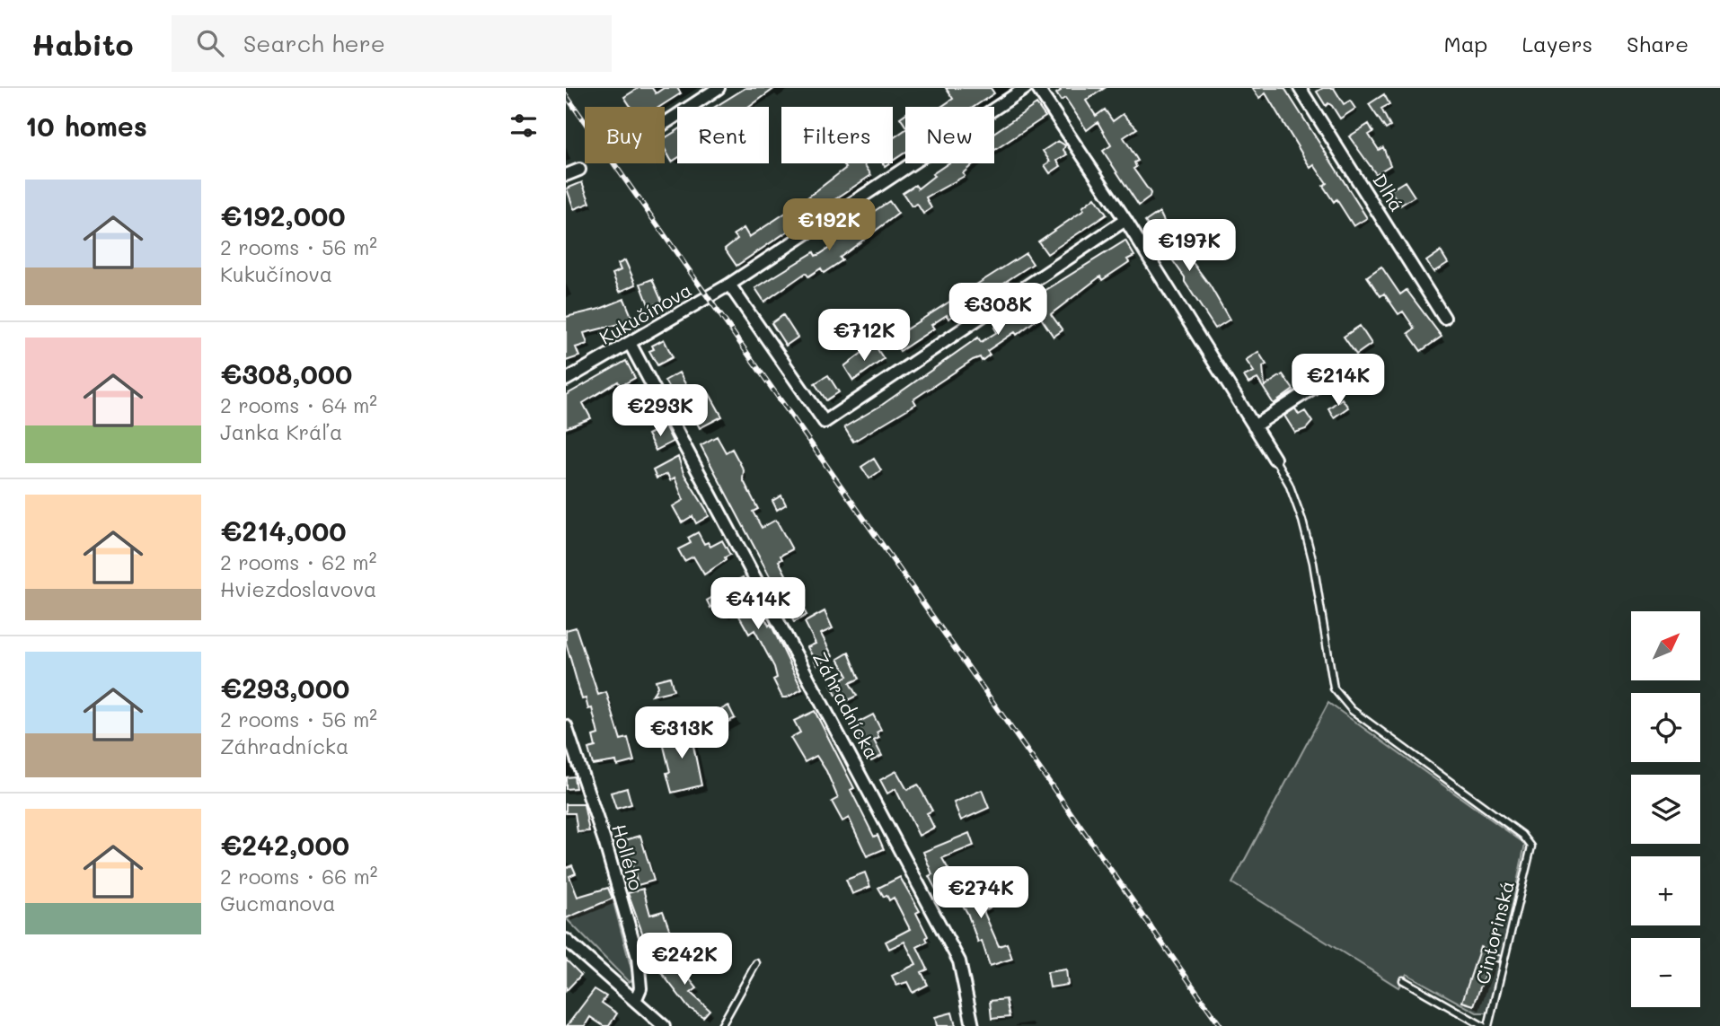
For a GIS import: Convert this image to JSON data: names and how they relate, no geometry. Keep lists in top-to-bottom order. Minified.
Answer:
{"streets":{"street":["Dlhá","Kukučínova","Záhradnícka","Hollého"],"lane":["Cintorinská"]},"crossings":[["Kukučínova","Záhradnícka"]],"north":"top right","page":{"header":"Habito","search":"Search here","nav":["Map","Layers","Share"],"heading":"10 homes","chip":["Buy","Rent","Filters","New"],"list":[{"name":"€192,000","note":"2 rooms · 56 m² · Kukučínova"},{"name":"€308,000","note":"2 rooms · 64 m² · Janka Kráľa"},{"name":"€214,000","note":"2 rooms · 62 m² · Hviezdoslavova"},{"name":"€293,000","note":"2 rooms · 56 m² · Záhradnícka"},{"name":"€242,000","note":"2 rooms · 66 m² · Gucmanova"}],"price":["€192K","€197K","€308K","€712K","€214K","€293K","€414K","€313K","€274K","€242K"],"map_buttons":["+","−"]}}
